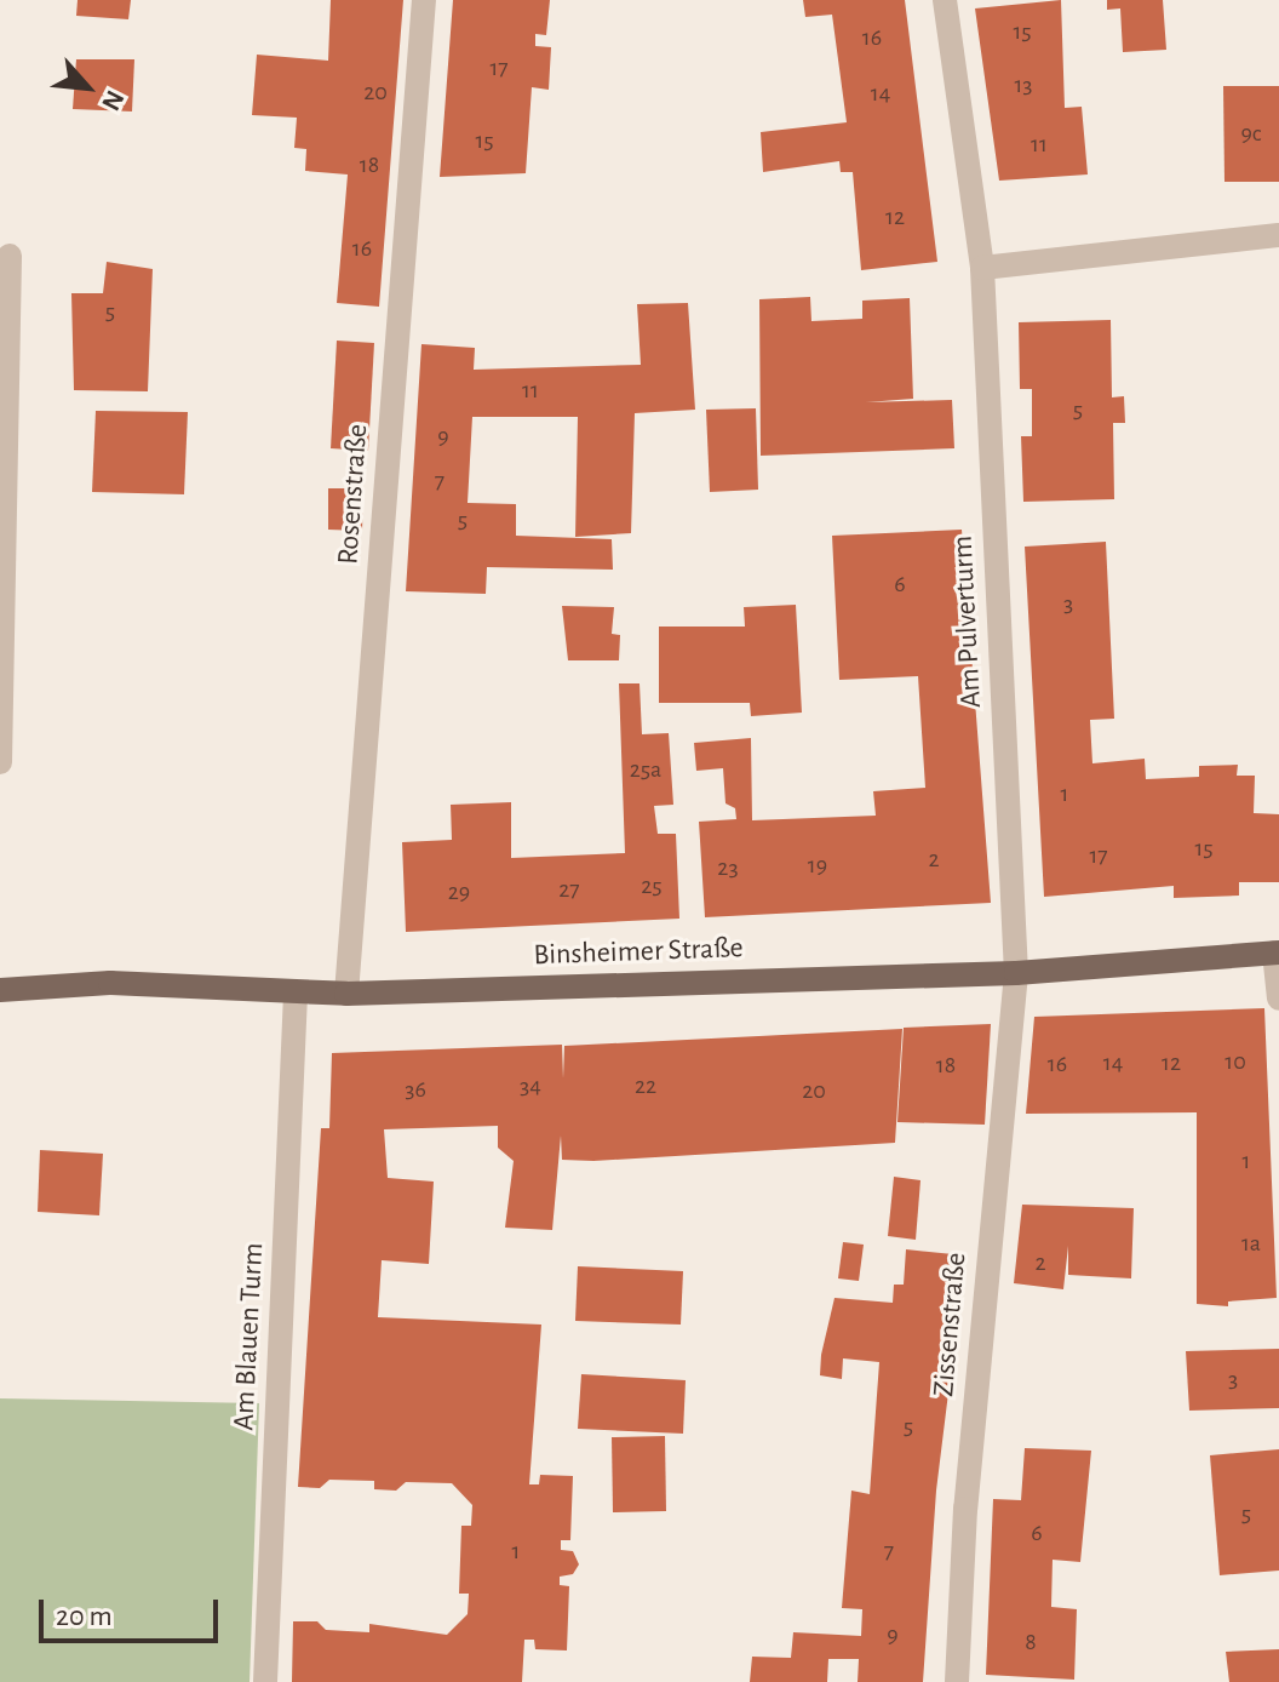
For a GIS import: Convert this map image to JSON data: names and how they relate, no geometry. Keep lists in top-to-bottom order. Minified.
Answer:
{"streets":{"main road":["Binsheimer Straße"],"street":["Rosenstraße","Am Pulverturm","Zissenstraße","Am Blauen Turm"]},"crossings":[["Rosenstraße","Binsheimer Straße"],["Am Pulverturm","Binsheimer Straße"],["Am Pulverturm","Zissenstraße"],["Binsheimer Straße","Zissenstraße"],["Binsheimer Straße","Am Blauen Turm"]],"house_numbers":["15","16","17","13","20","14","9c","15","11","18","12","16","5","11","5","9","7","5","6","3","25a","1","15","17","2","19","23","25","27","29","10","14","12","16","18","34","22","36","20","1","1a","2","3","5","5","6","1","7","9","8"],"scale_bar":"20 m","north":"bottom right"}
